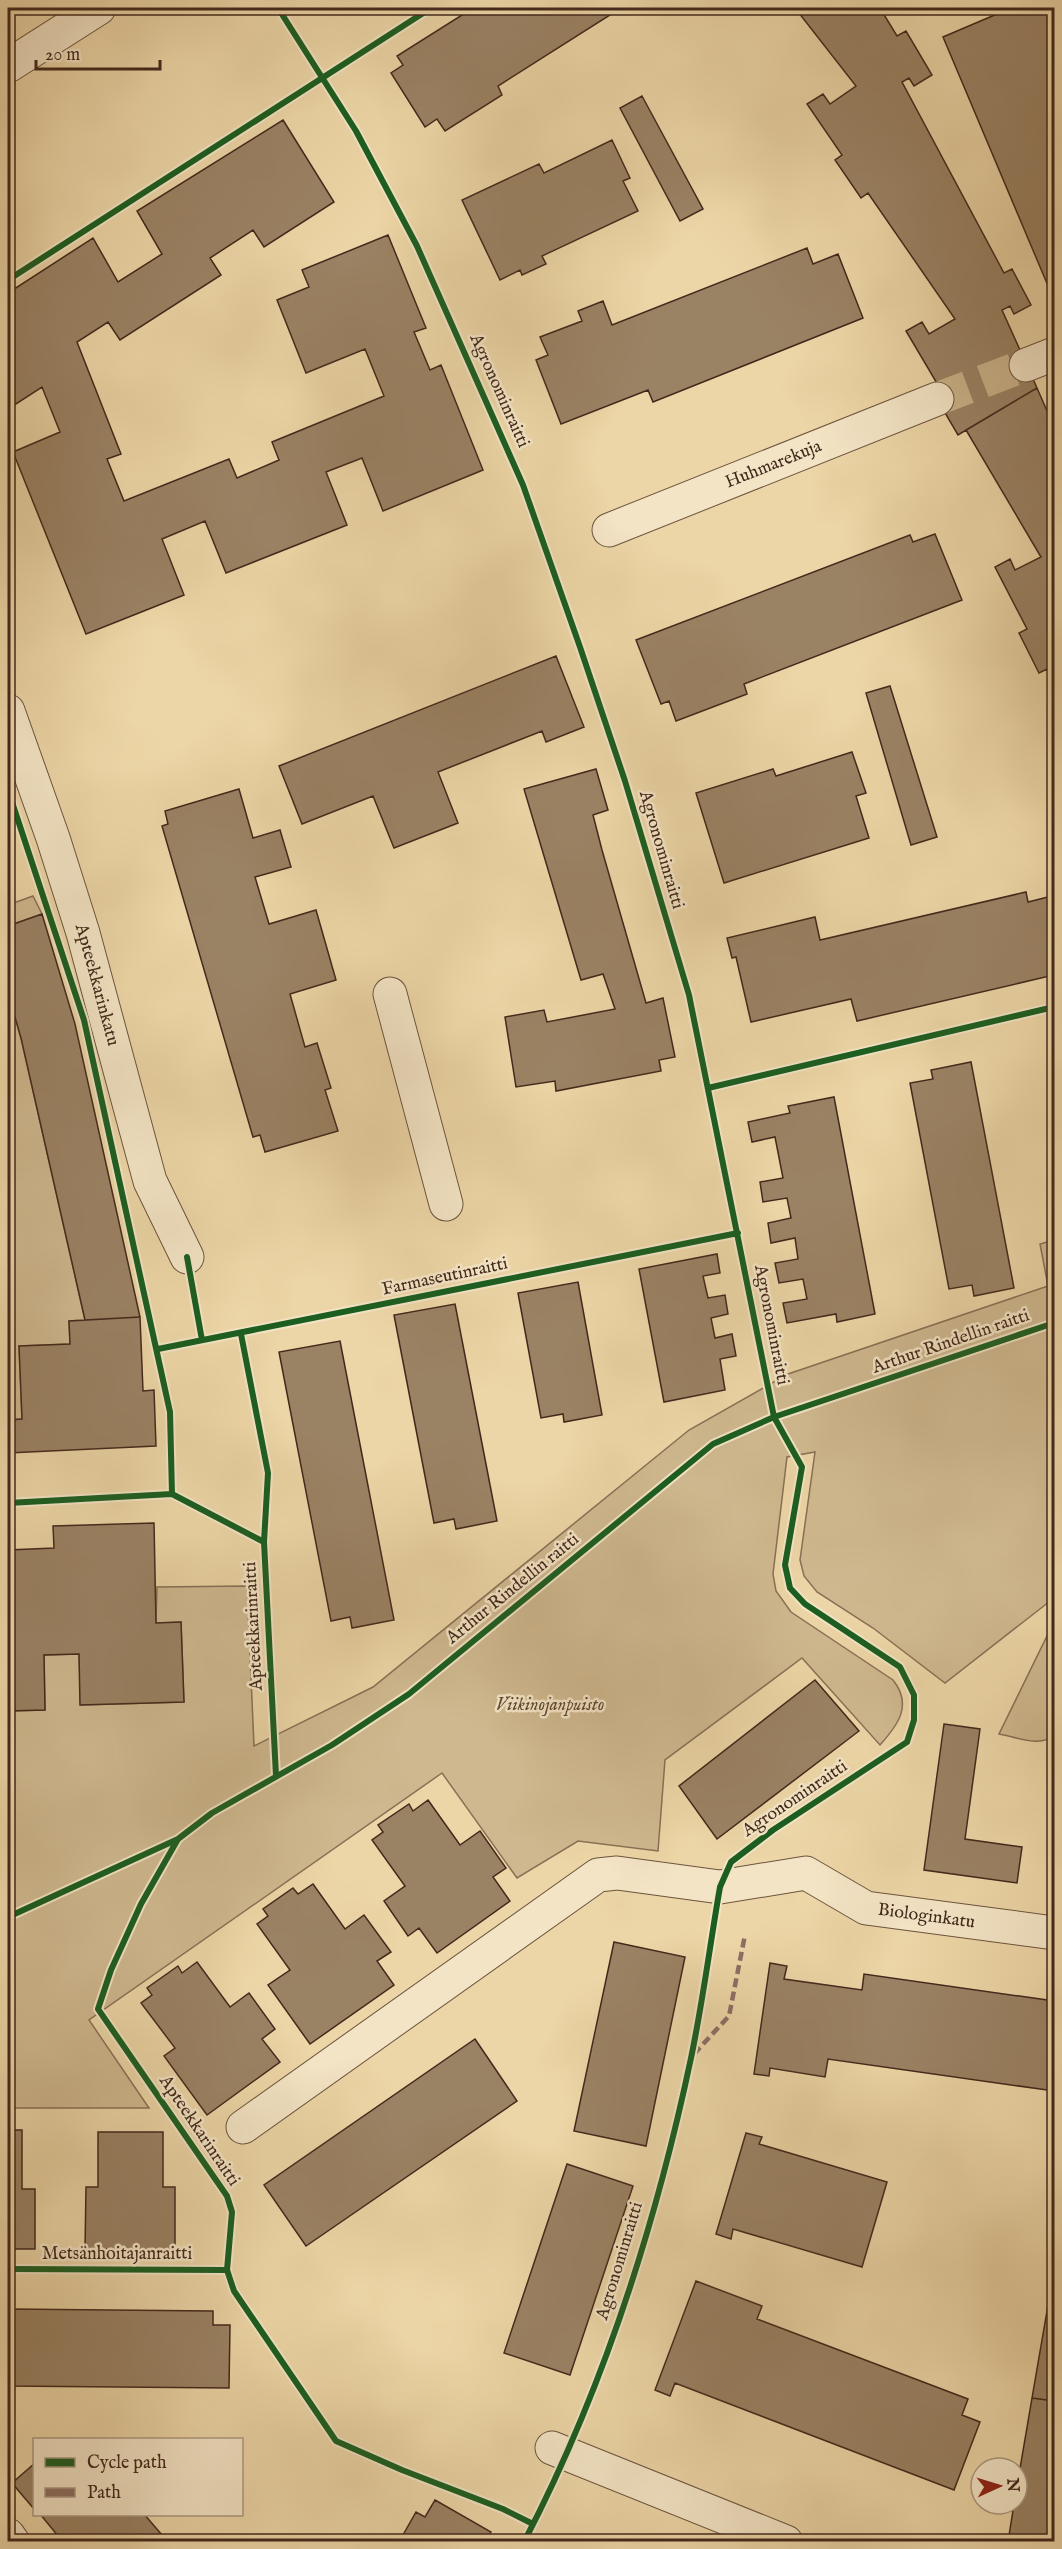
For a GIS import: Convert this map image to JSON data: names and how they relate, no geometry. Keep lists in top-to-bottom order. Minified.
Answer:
{"streets":{"street":["Huhmarekuja","Apteekkarinkatu","Biologinkatu"],"cycle path":["Agronominraitti","Farmaseutinraitti","Arthur Rindellin raitti","Apteekkarinraitti","Metsänhoitajanraitti"]},"parks":["Viikinojanpuisto"],"legend":["Cycle path","Path"],"scale_bar":"20 m","north":"right"}
